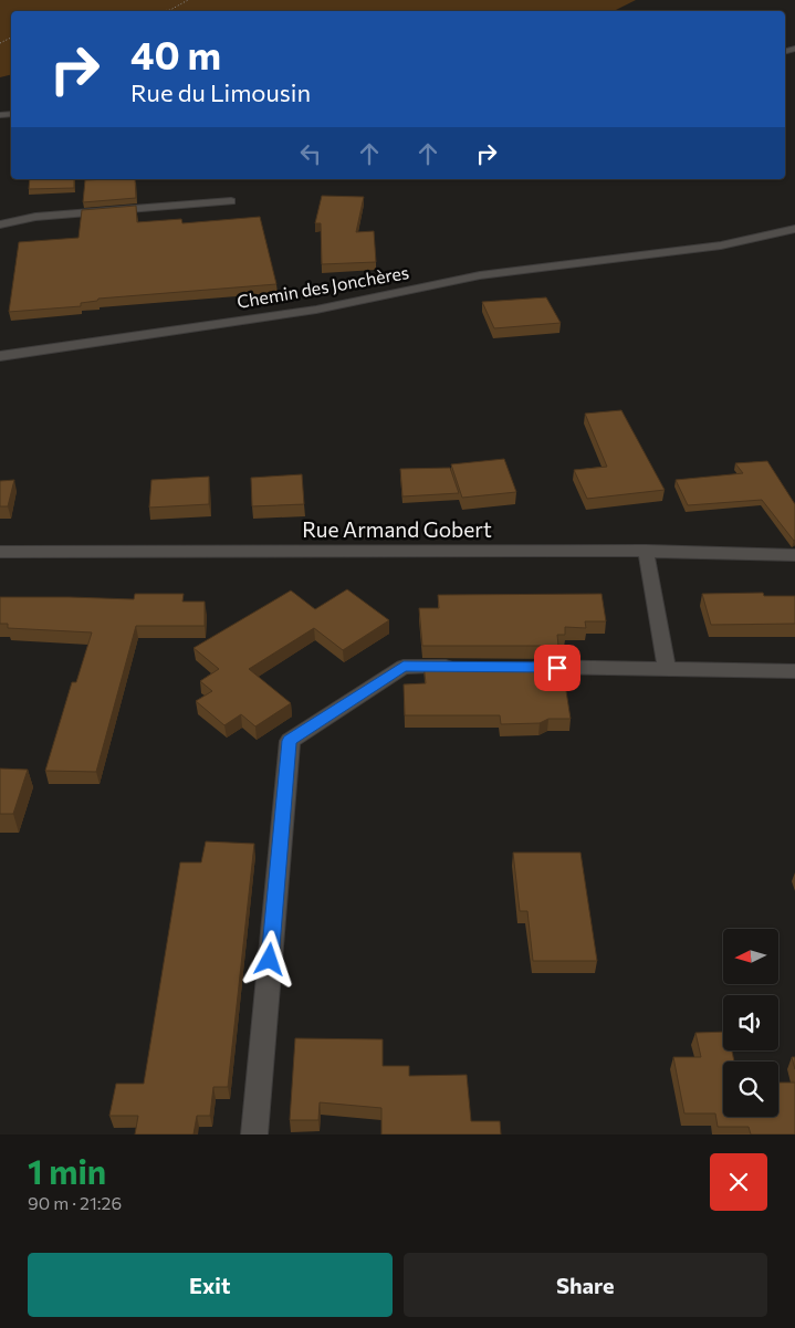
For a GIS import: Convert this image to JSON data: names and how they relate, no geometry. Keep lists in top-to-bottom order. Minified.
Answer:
{"streets":{"street":["Chemin des Jonchères","Rue Armand Gobert"]},"north":"left","page":{"turn":["40 m","Rue du Limousin"],"heading":["1 min","90 m · 21:26"],"buttons":["Exit","Share"]}}
